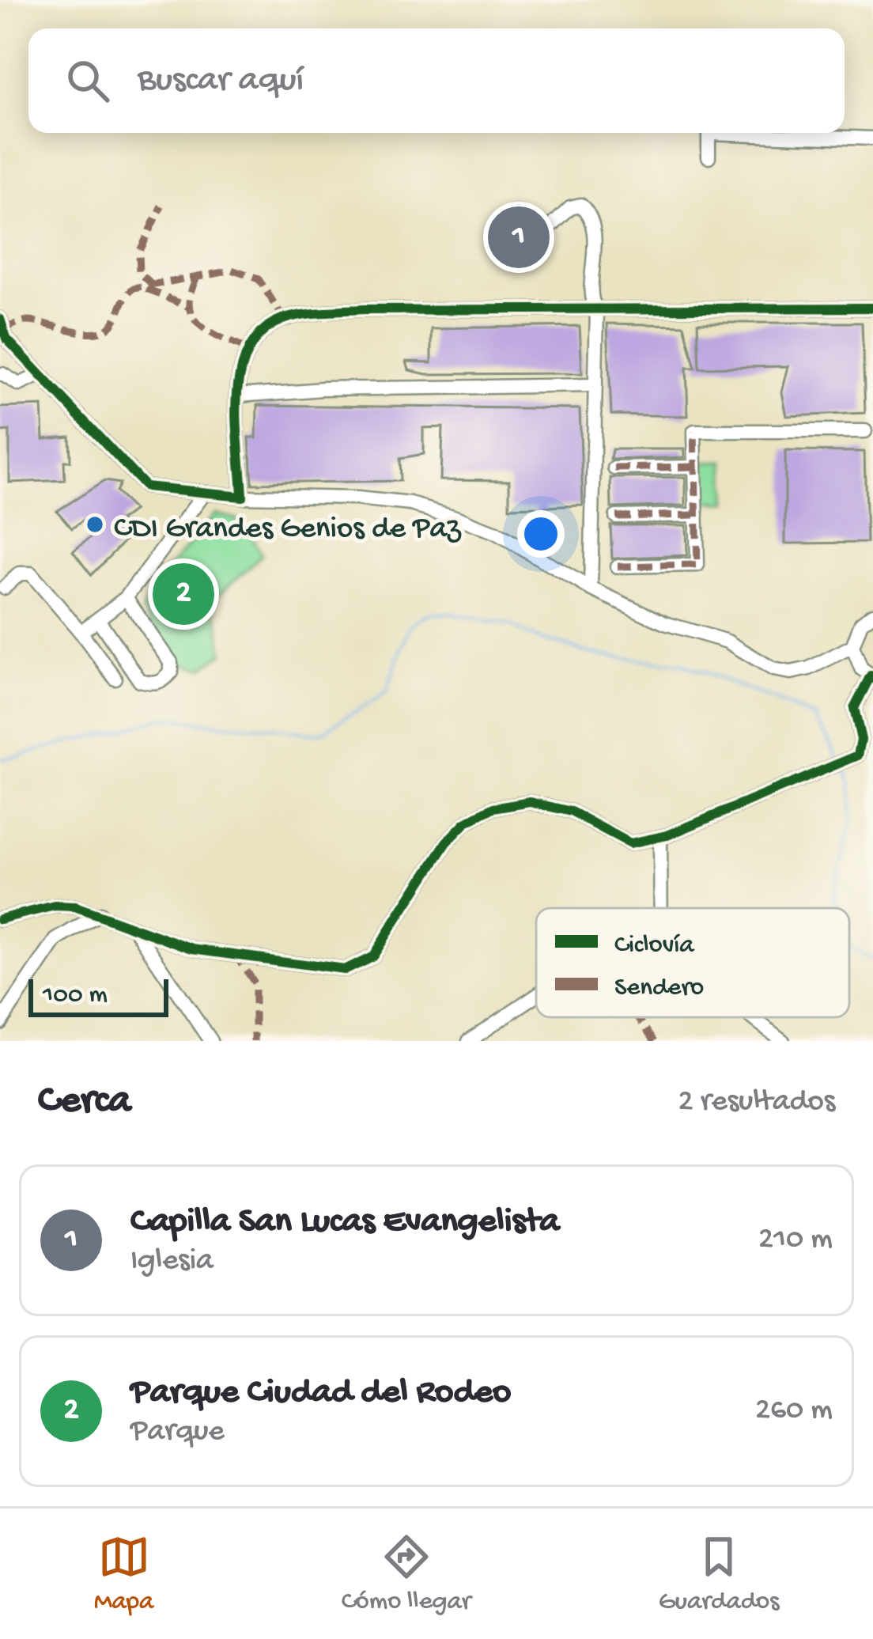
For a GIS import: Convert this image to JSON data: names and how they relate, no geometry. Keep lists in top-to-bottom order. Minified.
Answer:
{"places":["CDI Grandes Genios de Paz"],"legend":["Ciclovía","Sendero"],"scale_bar":"100 m","page":{"search":"Buscar aquí","pins":["1","2"],"scale":"100 m","heading":["Cerca","2 resultados"],"list":[{"mark":"1","name":"Capilla San Lucas Evangelista","note":"Iglesia","value":"210 m"},{"mark":"2","name":"Parque Ciudad del Rodeo","note":"Parque","value":"260 m"}],"nav":["Mapa","Cómo llegar","Guardados"]}}
